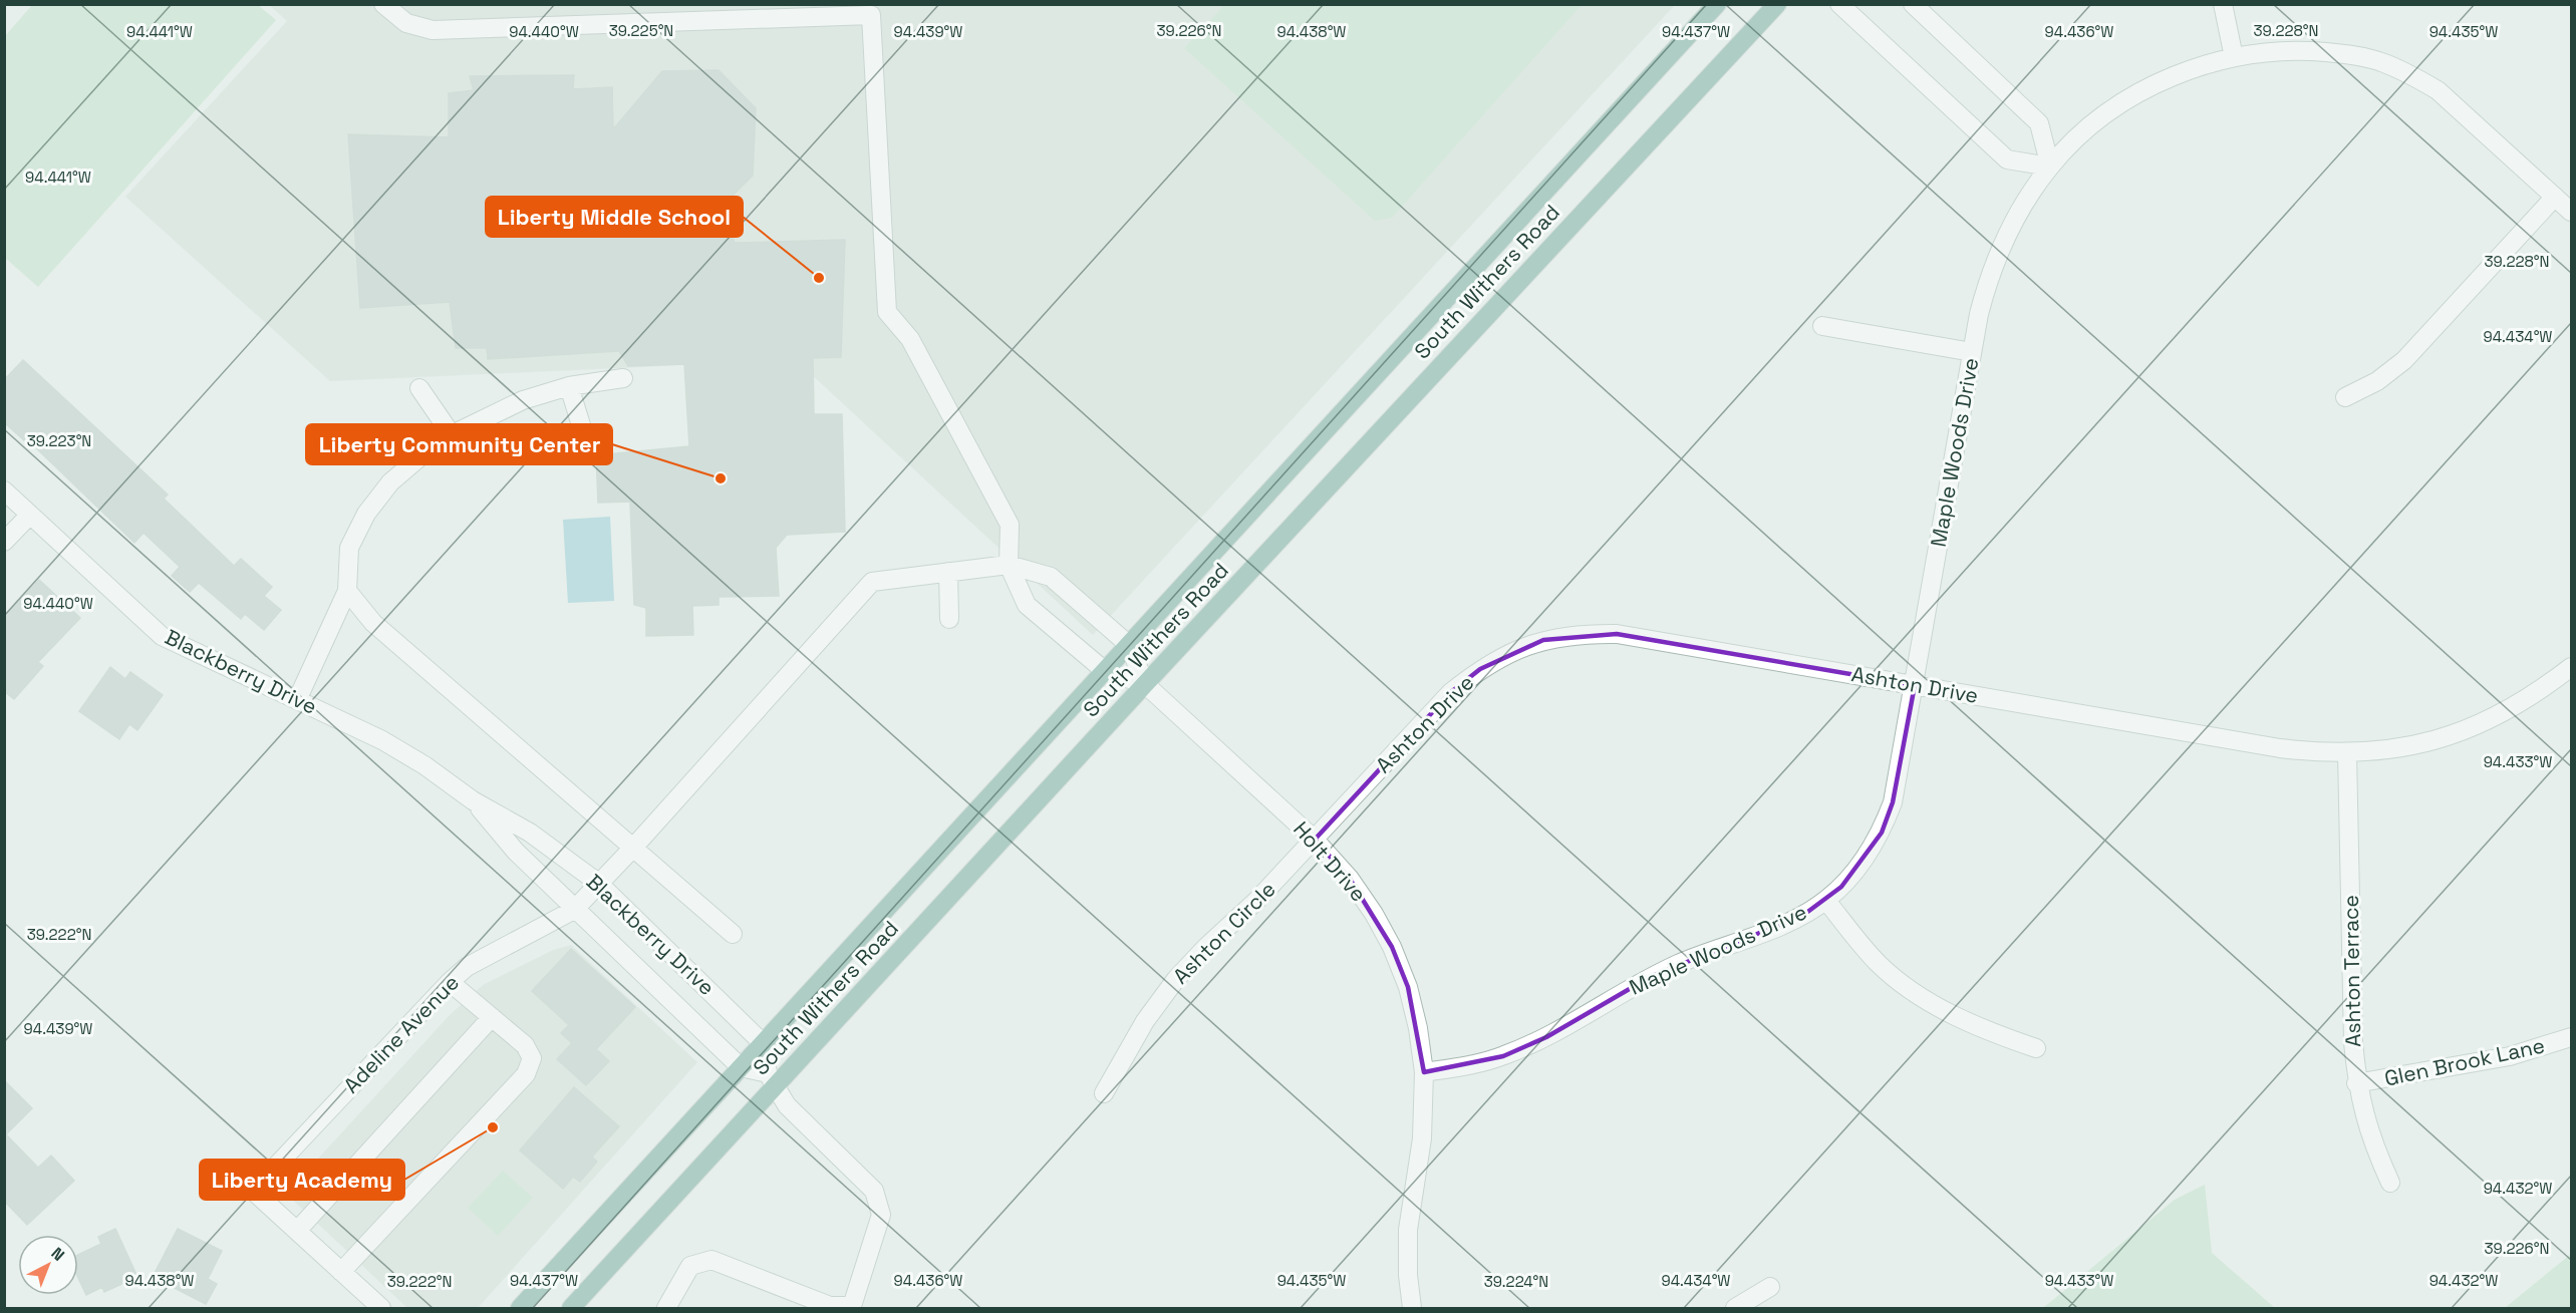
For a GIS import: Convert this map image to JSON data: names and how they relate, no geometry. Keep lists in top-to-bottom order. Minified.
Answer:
{"streets":{"main road":["South Withers Road"],"street":["Maple Woods Drive","Blackberry Drive","Ashton Drive","Holt Drive","Ashton Circle","Ashton Terrace","Adeline Avenue","Glen Brook Lane"]},"crossings":[["South Withers Road","Blackberry Drive"],["South Withers Road","Holt Drive"],["Maple Woods Drive","Ashton Drive"],["Maple Woods Drive","Holt Drive"],["Blackberry Drive","Adeline Avenue"],["Ashton Drive","Holt Drive"],["Ashton Drive","Ashton Circle"],["Ashton Drive","Ashton Terrace"],["Holt Drive","Ashton Circle"],["Holt Drive","Adeline Avenue"],["Ashton Terrace","Glen Brook Lane"]],"places":["Liberty Middle School","Liberty Community Center","Liberty Academy"],"north":"top right","coordinates":["39.228°N","39.225°N","39.226°N","94.441°W","94.439°W","94.438°W","94.437°W","94.436°W","94.435°W","94.440°W","94.434°W","39.223°N","94.433°W","39.222°N","94.432°W","39.224°N"]}
